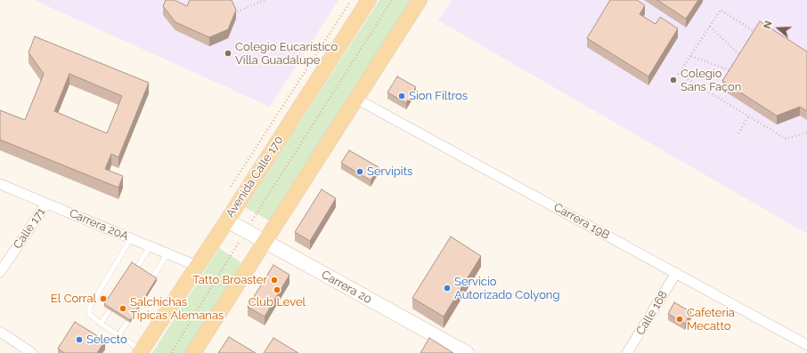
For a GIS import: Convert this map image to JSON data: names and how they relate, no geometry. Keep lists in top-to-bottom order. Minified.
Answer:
{"streets":{"main road":["Avenida Calle 170","Carrera 20"],"street":["Carrera 19B","Carrera 20A","Calle 171","Calle 168"]},"crossings":[["Avenida Calle 170","Carrera 20A"],["Avenida Calle 170","Carrera 20"],["Carrera 19B","Calle 168"],["Carrera 20A","Calle 171"]],"places":["Colegio Eucarístico Villa Guadalupe","Colegio Sans Façon","Sion Filtros","Servipits","Tatto Broaster","Servicio Autorizado Colyong","Club Level","El Corral","Salchichas Típicas Alemanas","Cafeteria Mecatto","Selecto"],"north":"left"}
